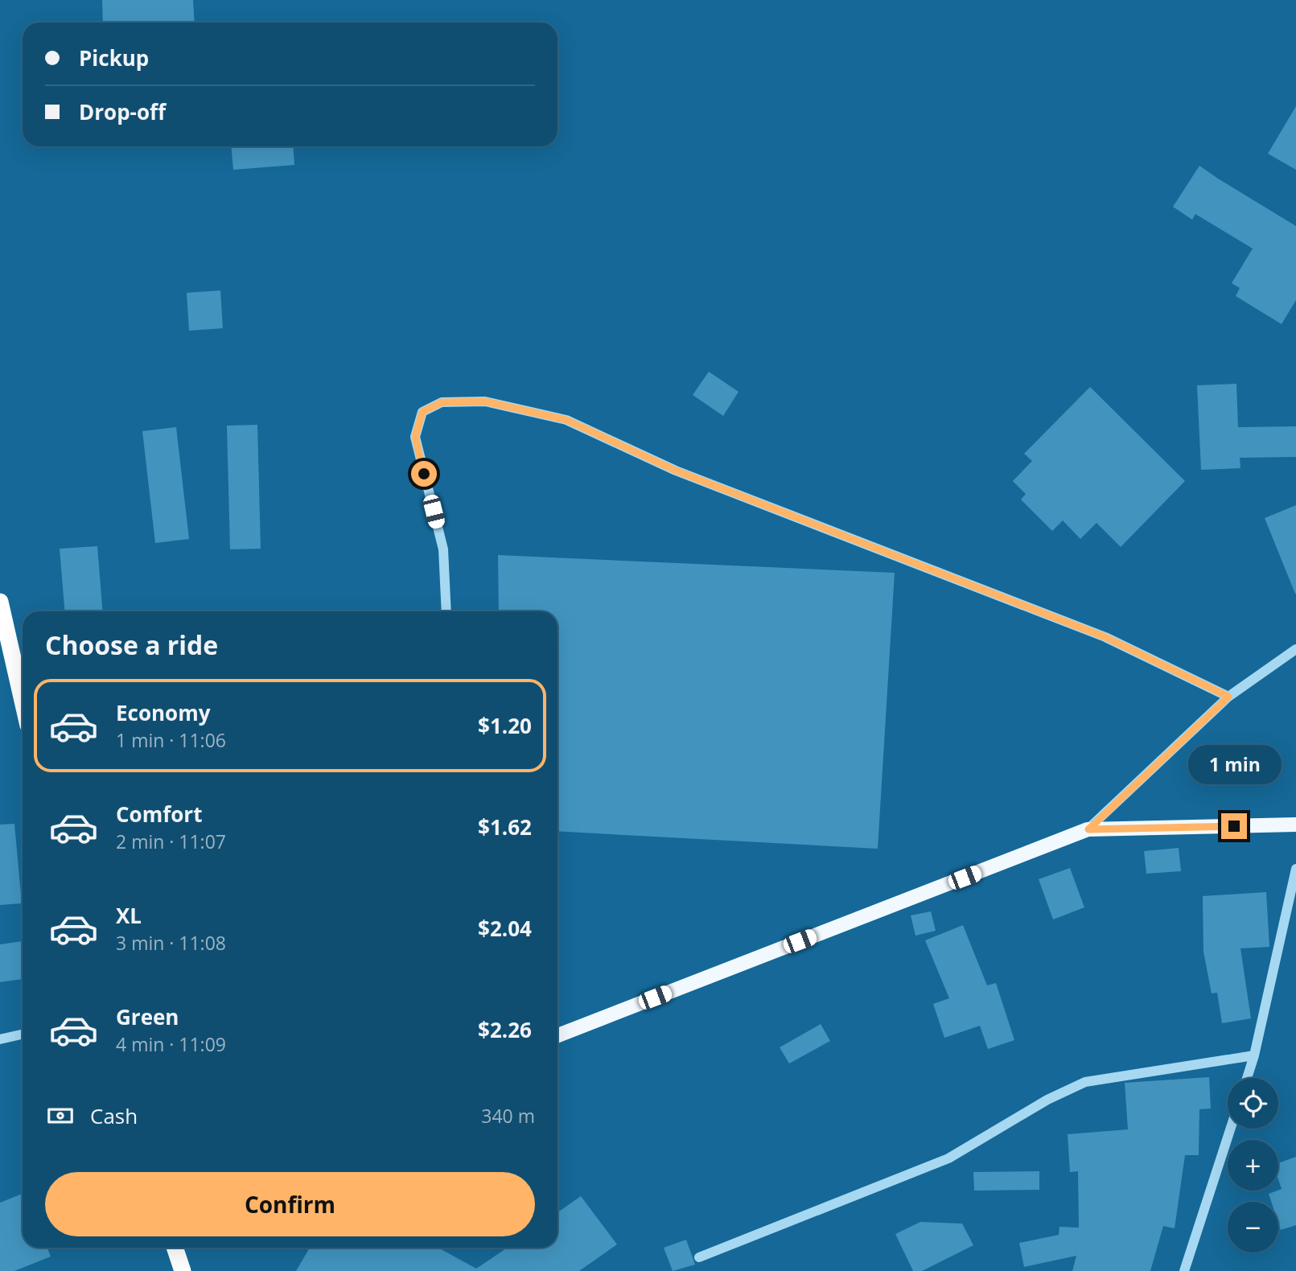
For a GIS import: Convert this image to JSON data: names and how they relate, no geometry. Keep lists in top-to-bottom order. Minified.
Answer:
{"page":{"banner":["Pickup","Drop-off"],"heading":"Choose a ride","list":[{"name":"Economy","note":"1 min · 11:06","value":"$1.20"},{"name":"Comfort","note":"2 min · 11:07","value":"$1.62"},{"name":"XL","note":"3 min · 11:08","value":"$2.04"},{"name":"Green","note":"4 min · 11:09","value":"$2.26"}],"bubble":"1 min","map_buttons":["+","−"],"pay":["Cash","340 m"],"buttons":"Confirm"}}
